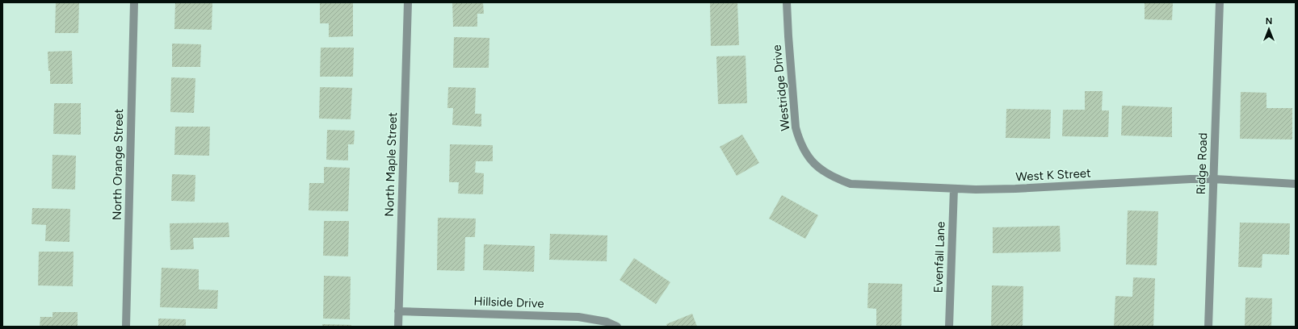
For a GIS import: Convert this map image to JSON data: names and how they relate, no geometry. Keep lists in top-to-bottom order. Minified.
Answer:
{"streets":{"street":["Westridge Drive","Ridge Road","North Orange Street","North Maple Street","West K Street","Evenfall Lane","Hillside Drive"]},"crossings":[["Westridge Drive","West K Street"],["Ridge Road","West K Street"],["North Maple Street","Hillside Drive"],["West K Street","Evenfall Lane"]],"north":"top"}
